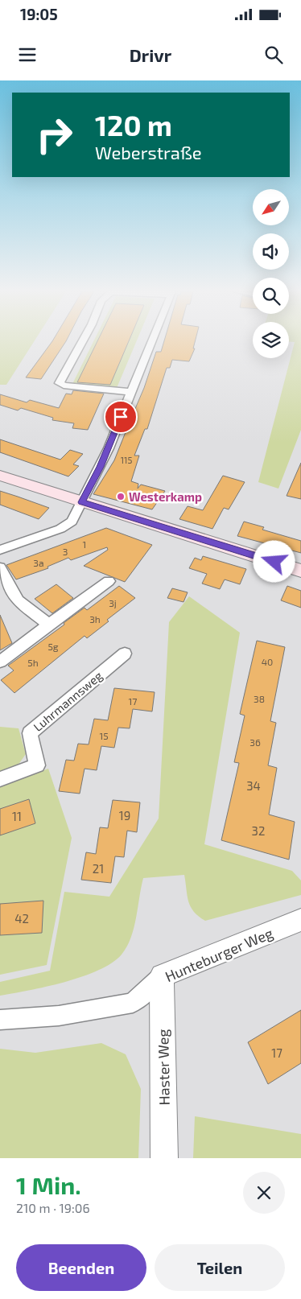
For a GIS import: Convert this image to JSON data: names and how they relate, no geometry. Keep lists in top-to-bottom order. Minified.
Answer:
{"streets":{"street":["Luhrmannsweg","Hunteburger Weg","Haster Weg"]},"crossings":[["Hunteburger Weg","Haster Weg"]],"places":["Westerkamp"],"house_numbers":["115","1","3","3a","3j","3h","5g","40","5h","38","17","15","36","34","19","11","32","21","42","17"],"north":"bottom left","page":{"status":"19:05","header":"Drivr","turn":["120 m","Weberstraße"],"heading":["1 Min.","210 m · 19:06"],"buttons":["Beenden","Teilen"]}}
